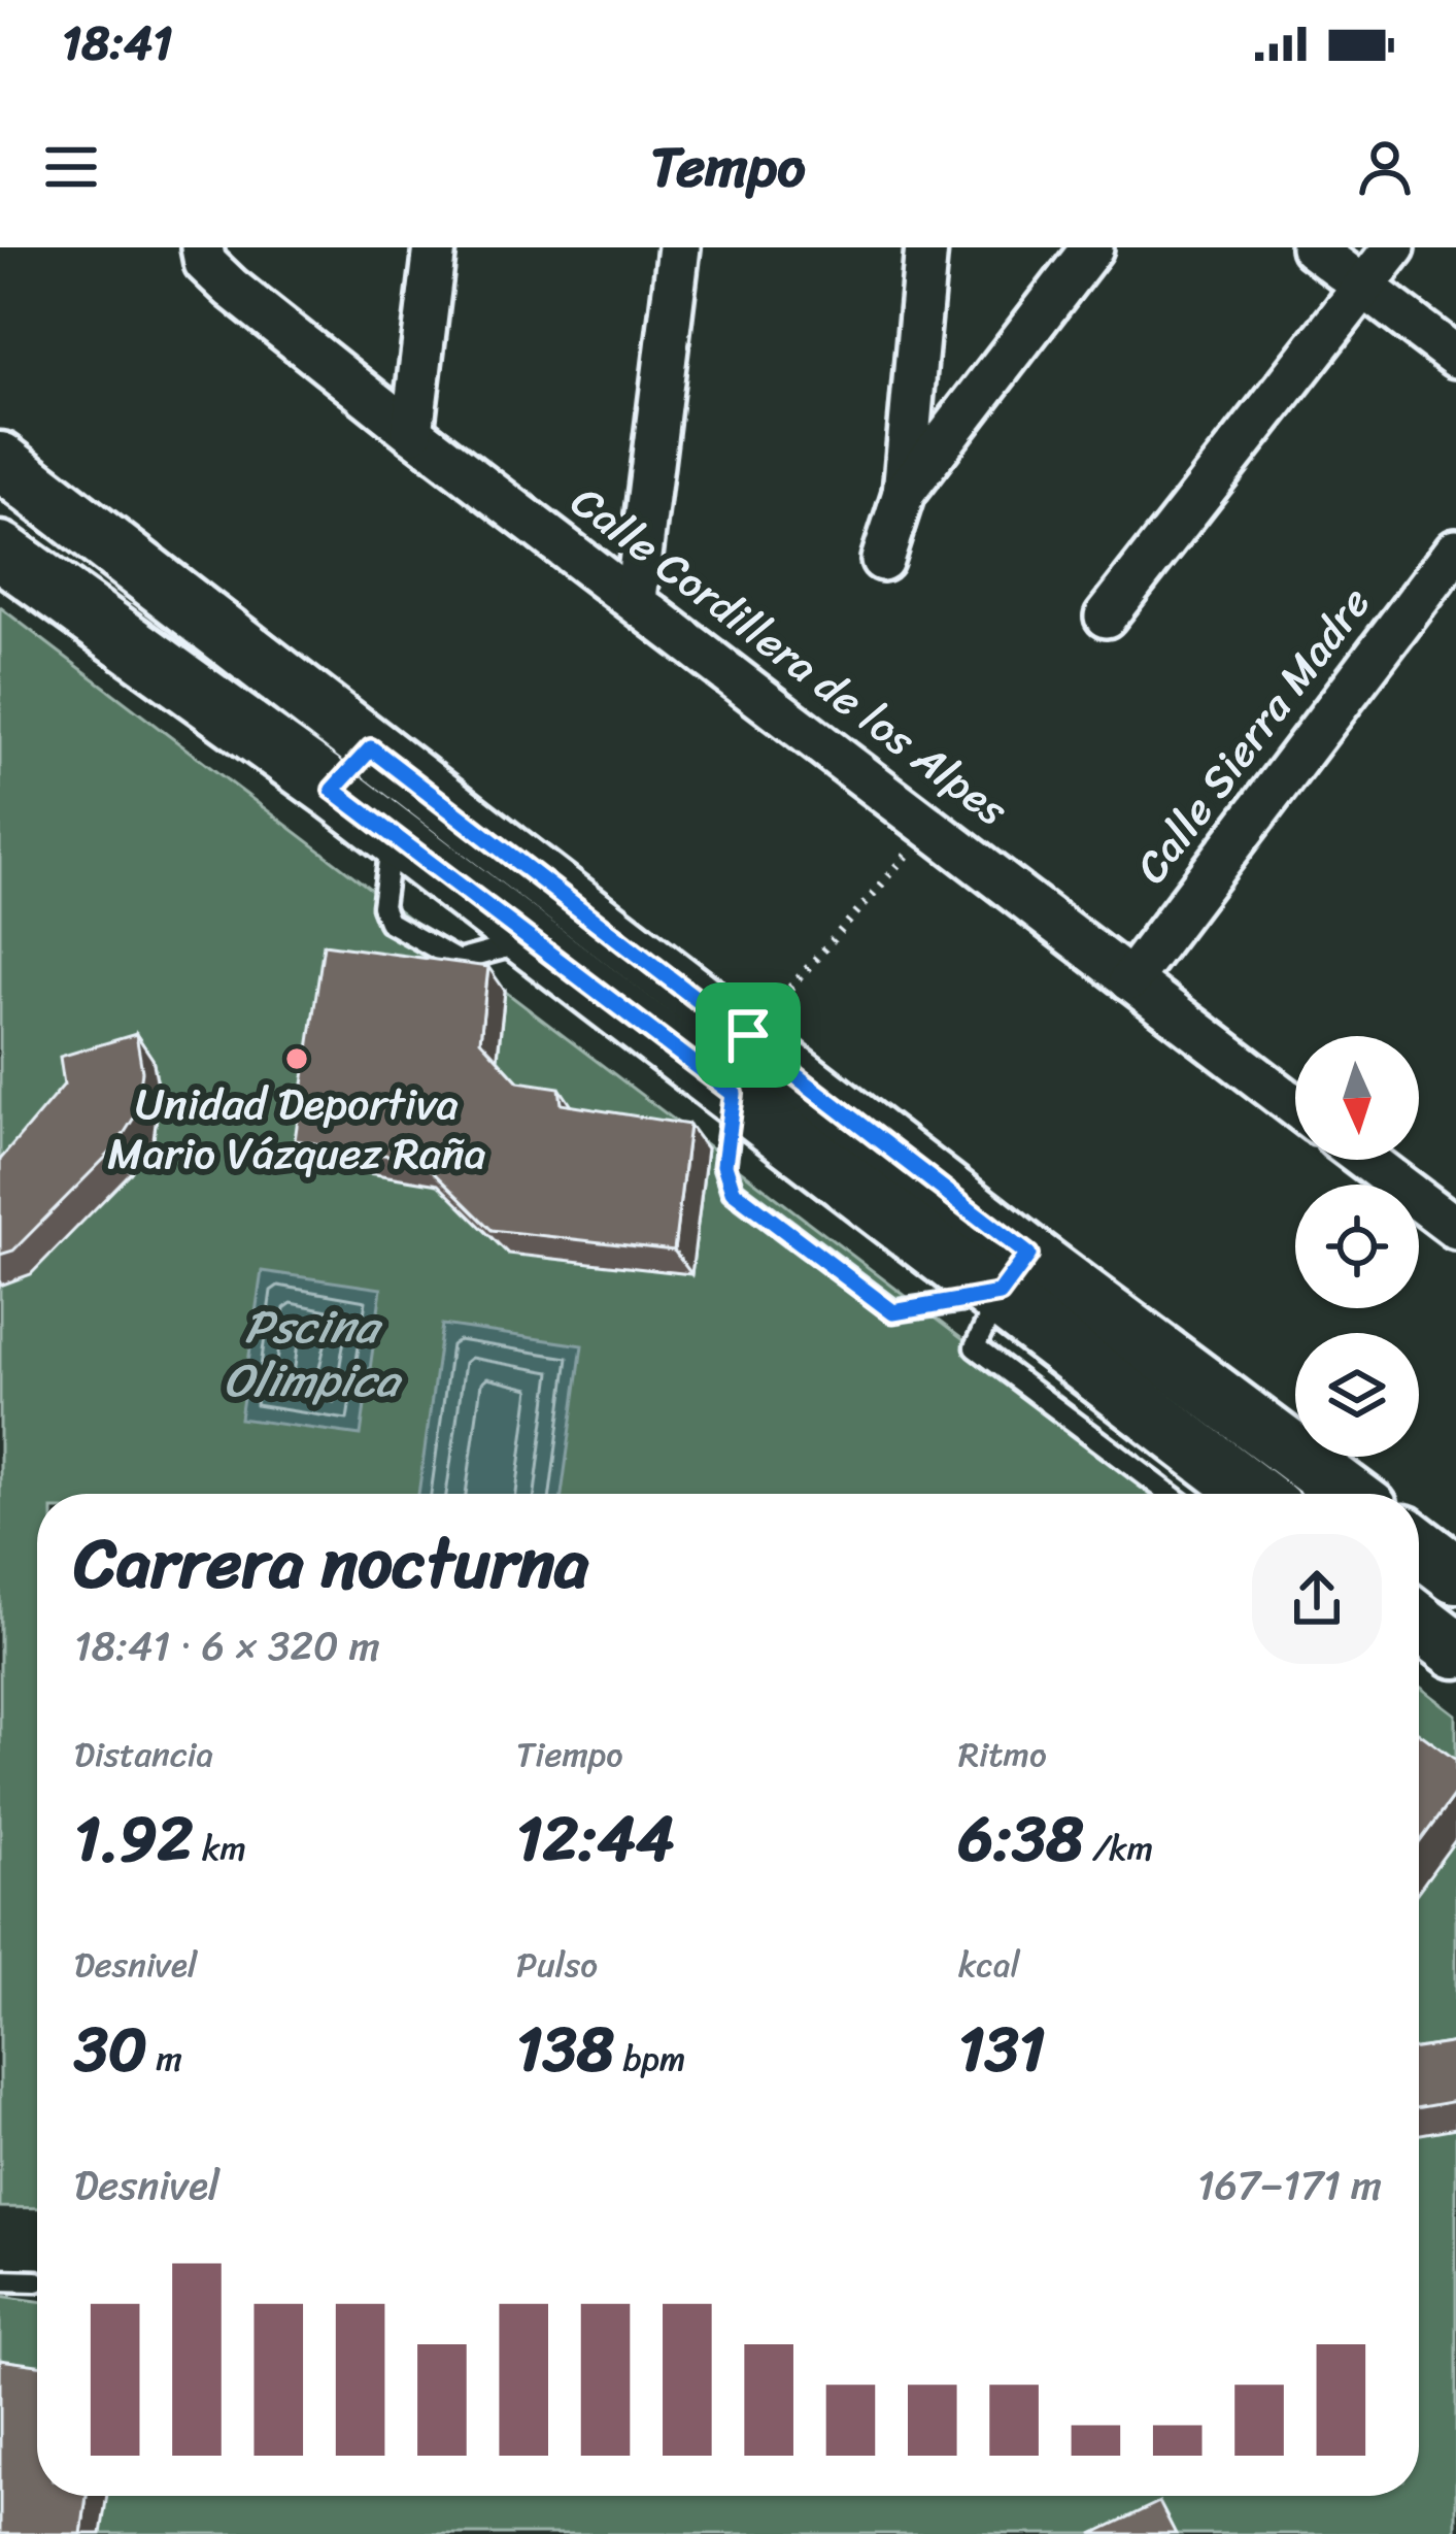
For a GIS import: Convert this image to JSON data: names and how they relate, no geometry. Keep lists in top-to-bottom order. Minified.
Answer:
{"streets":{"street":["Calle Cordillera de los Alpes","Calle Sierra Madre"]},"crossings":[["Calle Cordillera de los Alpes","Calle Sierra Madre"]],"water":["Pscina Olimpica"],"places":["Unidad Deportiva Mario Vázquez Raña"],"north":"bottom","page":{"status":"18:41","header":"Tempo","heading":["Carrera nocturna","18:41 · 6 × 320 m"],"stats":[["Distancia","1.92 km"],["Tiempo","12:44"],["Ritmo","6:38 /km"],["Desnivel","30 m"],["Pulso","138 bpm"],["kcal","131"]],"chart":["Desnivel","167–171 m"]}}
